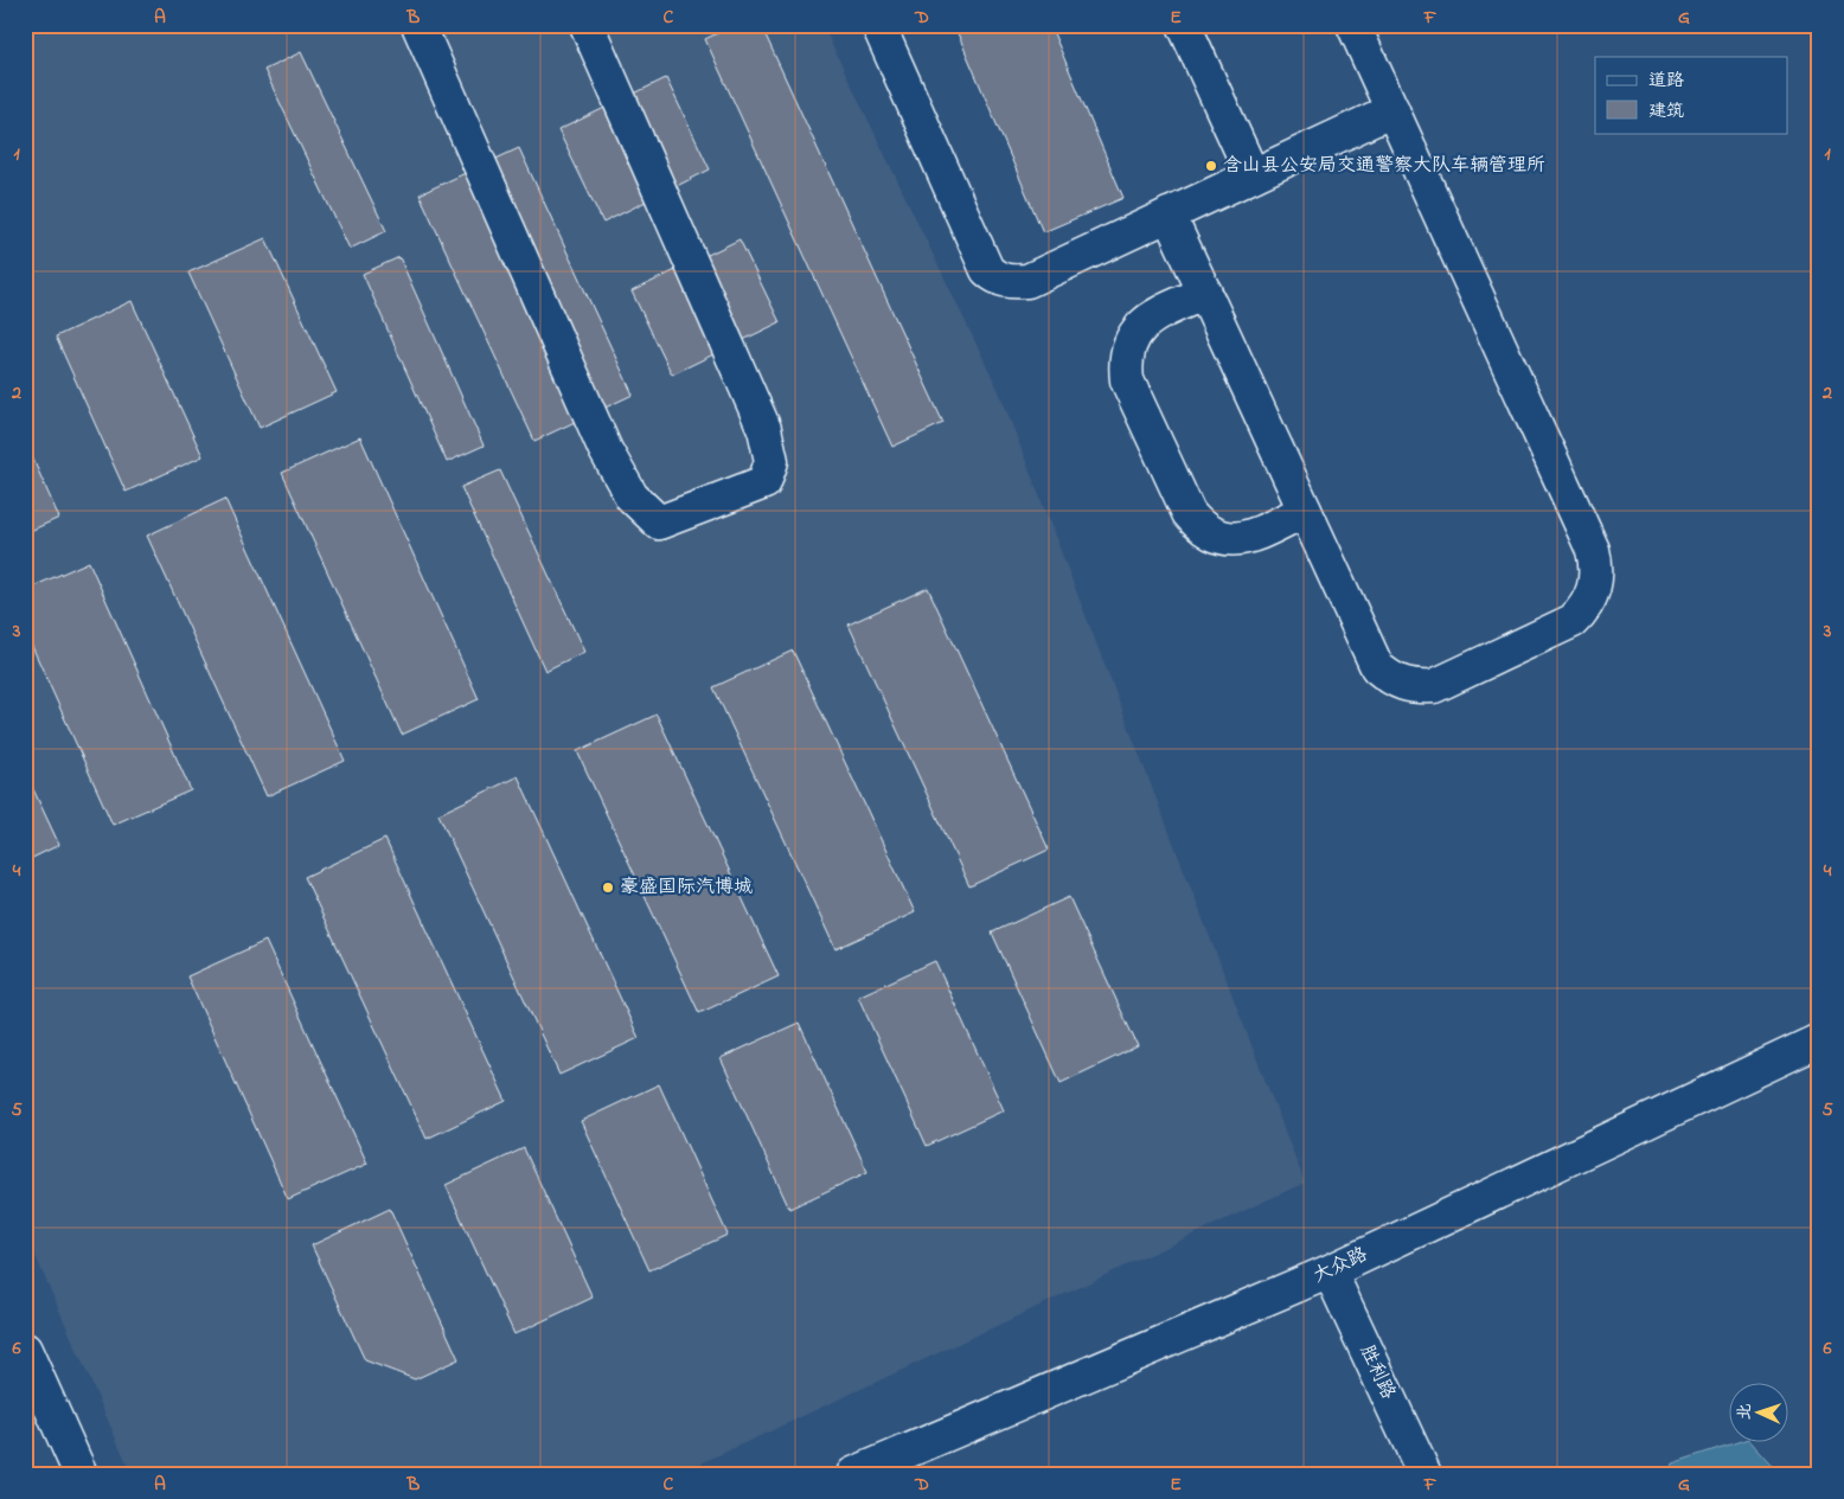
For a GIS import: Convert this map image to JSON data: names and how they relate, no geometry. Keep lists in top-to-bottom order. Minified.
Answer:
{"streets":{"street":["大众路","胜利路"]},"crossings":[["大众路","胜利路"]],"places":["含山县公安局交通警察大队车辆管理所","豪盛国际汽博城"],"legend":["道路","建筑"],"north":"left","grid":{"columns":["A","B","C","D","E","F","G"],"rows":["1","2","3","4","5","6"]}}
